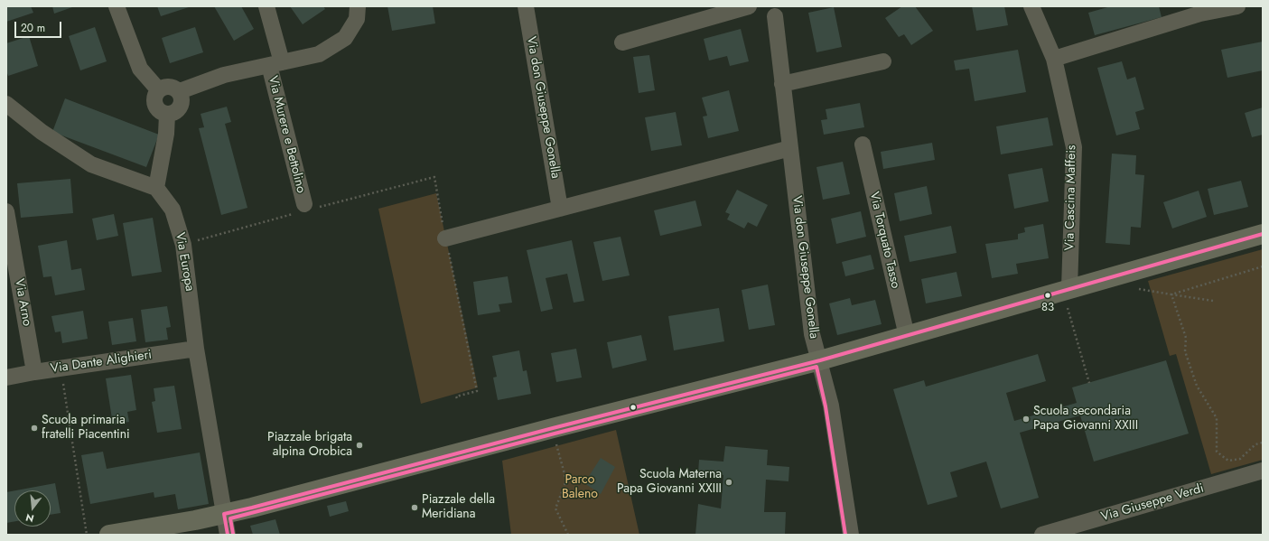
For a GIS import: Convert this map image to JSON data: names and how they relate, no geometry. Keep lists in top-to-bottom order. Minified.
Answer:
{"streets":{"street":["Via don Giuseppe Gonella","Via Murere e Bettolino","Via Cascina Maffeis","Via Torquato Tasso","Via Europa","Via Arno","Via Dante Alighieri","Via Giuseppe Verdi"]},"crossings":[["Via Europa","Via Dante Alighieri"],["Via Arno","Via Dante Alighieri"]],"parks":["Parco Baleno"],"places":["83","Scuola secondaria Papa Giovanni XXIII","Scuola primaria fratelli Piacentini","Piazzale brigata alpina Orobica","Scuola Materna Papa Giovanni XXIII","Piazzale della Meridiana"],"scale_bar":"20 m","north":"bottom"}
